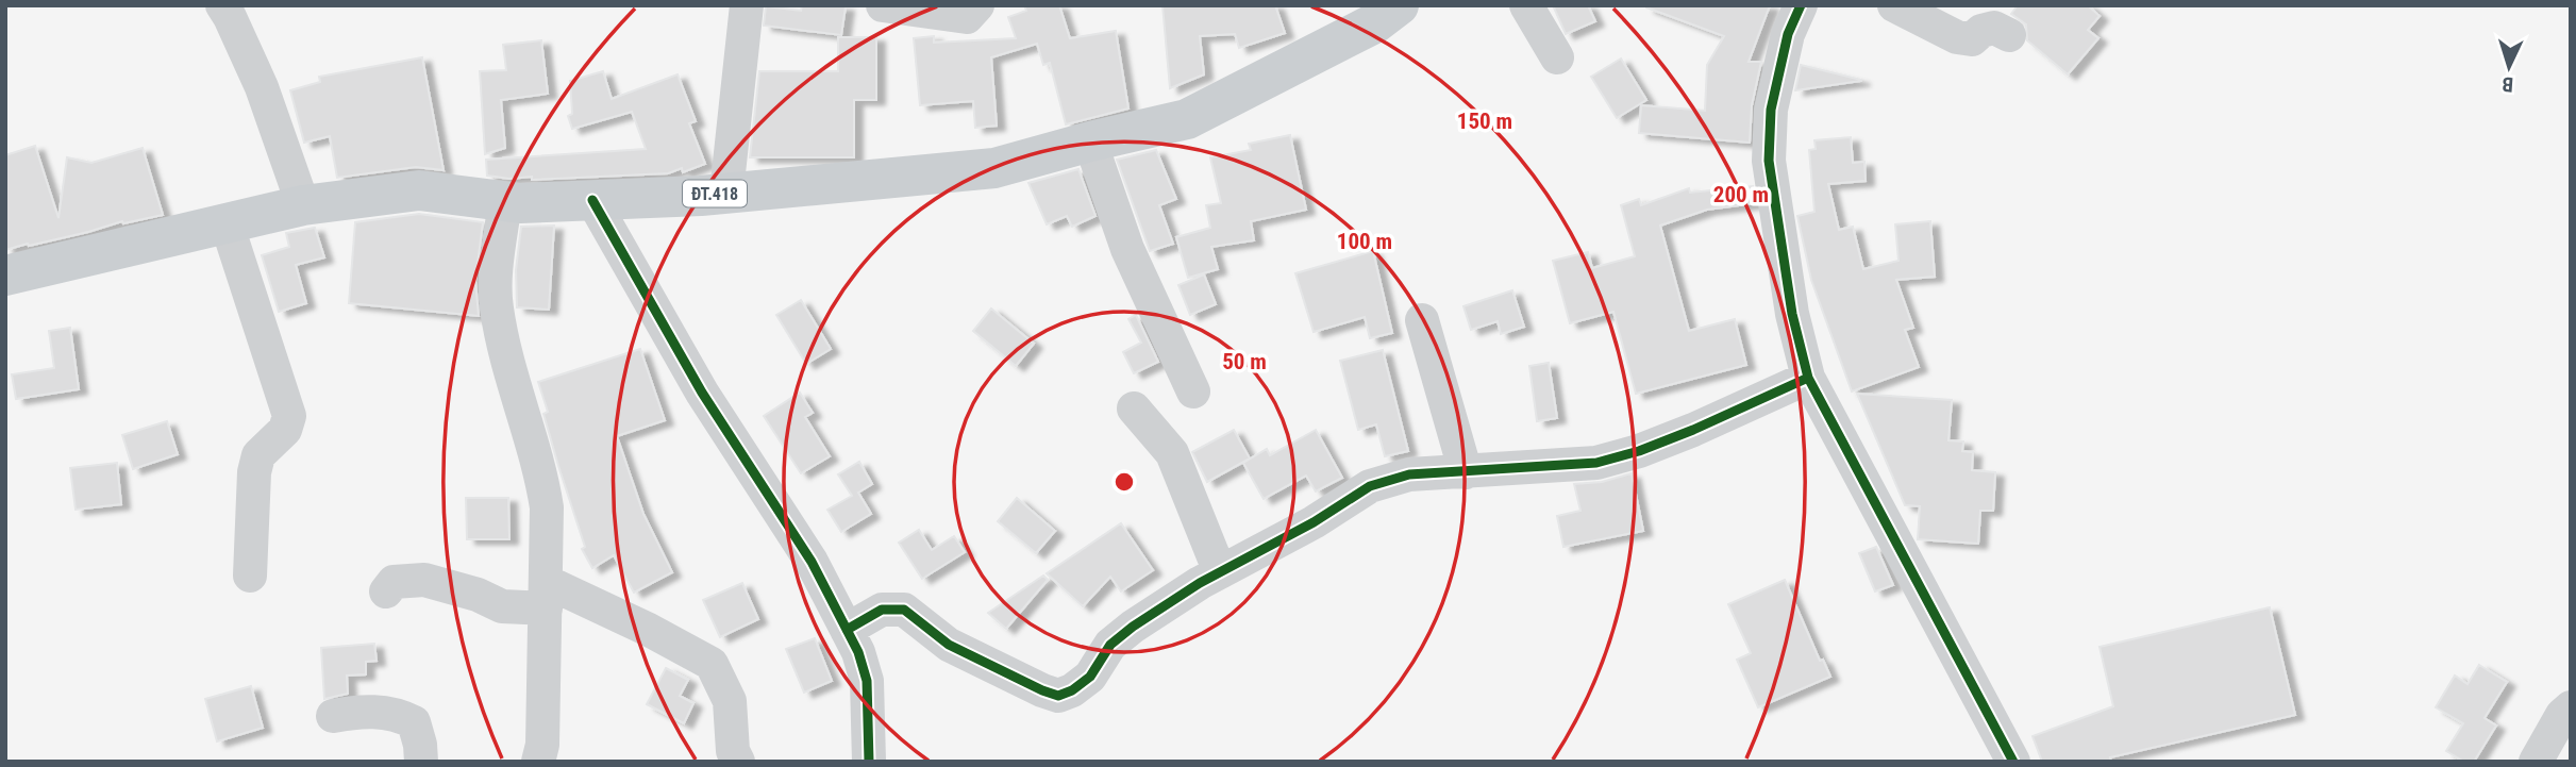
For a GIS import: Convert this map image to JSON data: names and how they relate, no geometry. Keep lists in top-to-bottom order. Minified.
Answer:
{"streets":{"main road":["ĐT.418"]},"north":"bottom","rings":["150 m","200 m","100 m","50 m"]}
